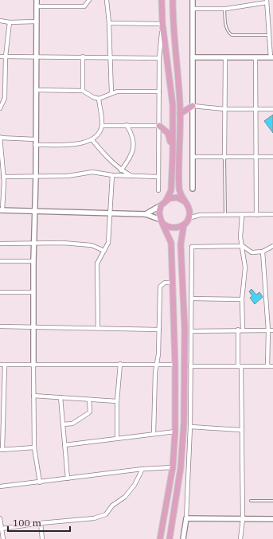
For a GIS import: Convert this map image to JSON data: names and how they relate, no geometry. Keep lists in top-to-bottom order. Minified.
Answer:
{"scale_bar":"100 m"}
